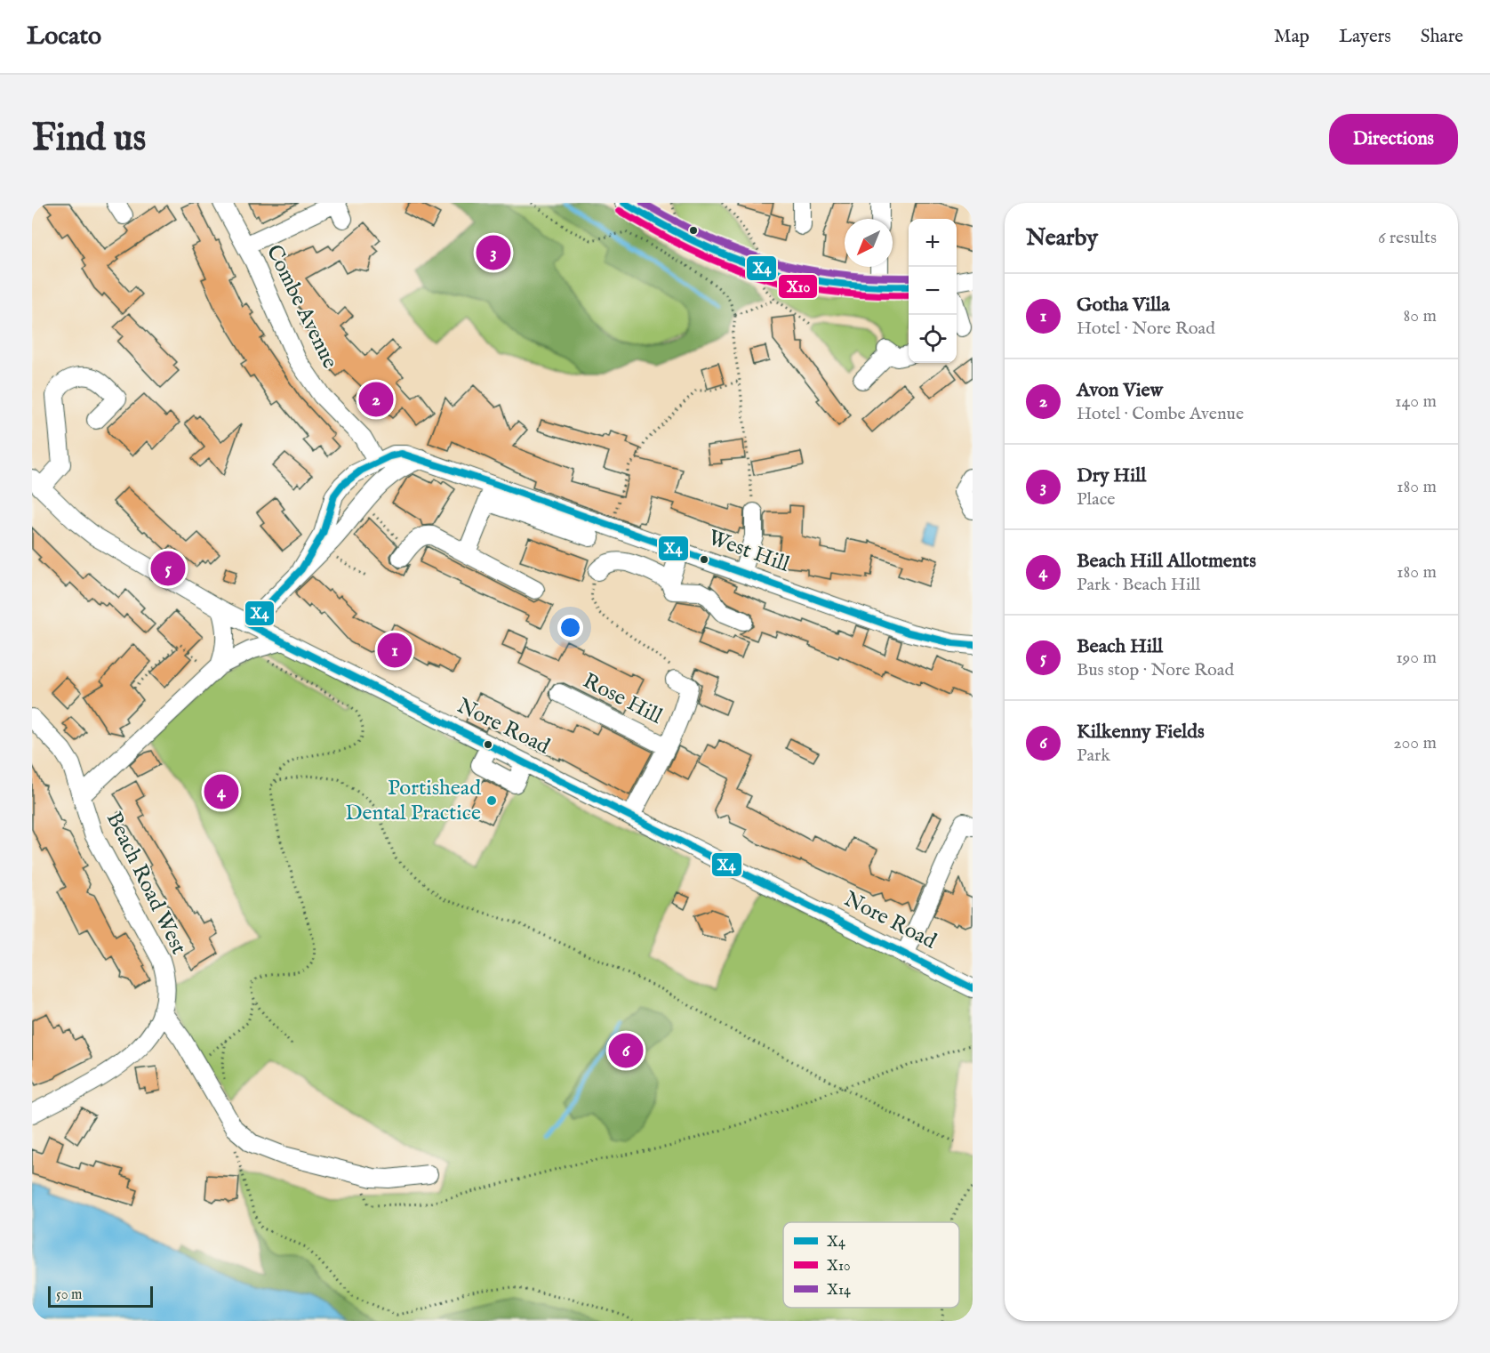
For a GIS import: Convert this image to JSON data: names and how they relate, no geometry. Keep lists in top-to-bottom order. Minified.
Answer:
{"streets":{"street":["Combe Avenue","West Hill","Rose Hill","Nore Road","Beach Road West"]},"crossings":[["Combe Avenue","West Hill"],["West Hill","Nore Road"],["Rose Hill","Nore Road"]],"places":["Portishead Dental Practice"],"lines":["transit line X4","transit line X14","transit line X10"],"legend":["X4","X10","X14"],"scale_bar":"50 m","north":"bottom left","page":{"header":"Locato","nav":["Map","Layers","Share"],"buttons":"Directions","title":"Find us","heading":["Nearby","6 results"],"map_buttons":["+","−"],"pins":["3","2","5","1","4","6"],"list":[{"mark":"1","name":"Gotha Villa","note":"Hotel · Nore Road","value":"80 m"},{"mark":"2","name":"Avon View","note":"Hotel · Combe Avenue","value":"140 m"},{"mark":"3","name":"Dry Hill","note":"Place","value":"180 m"},{"mark":"4","name":"Beach Hill Allotments","note":"Park · Beach Hill","value":"180 m"},{"mark":"5","name":"Beach Hill","note":"Bus stop · Nore Road","value":"190 m"},{"mark":"6","name":"Kilkenny Fields","note":"Park","value":"200 m"}],"scale":"50 m"}}
